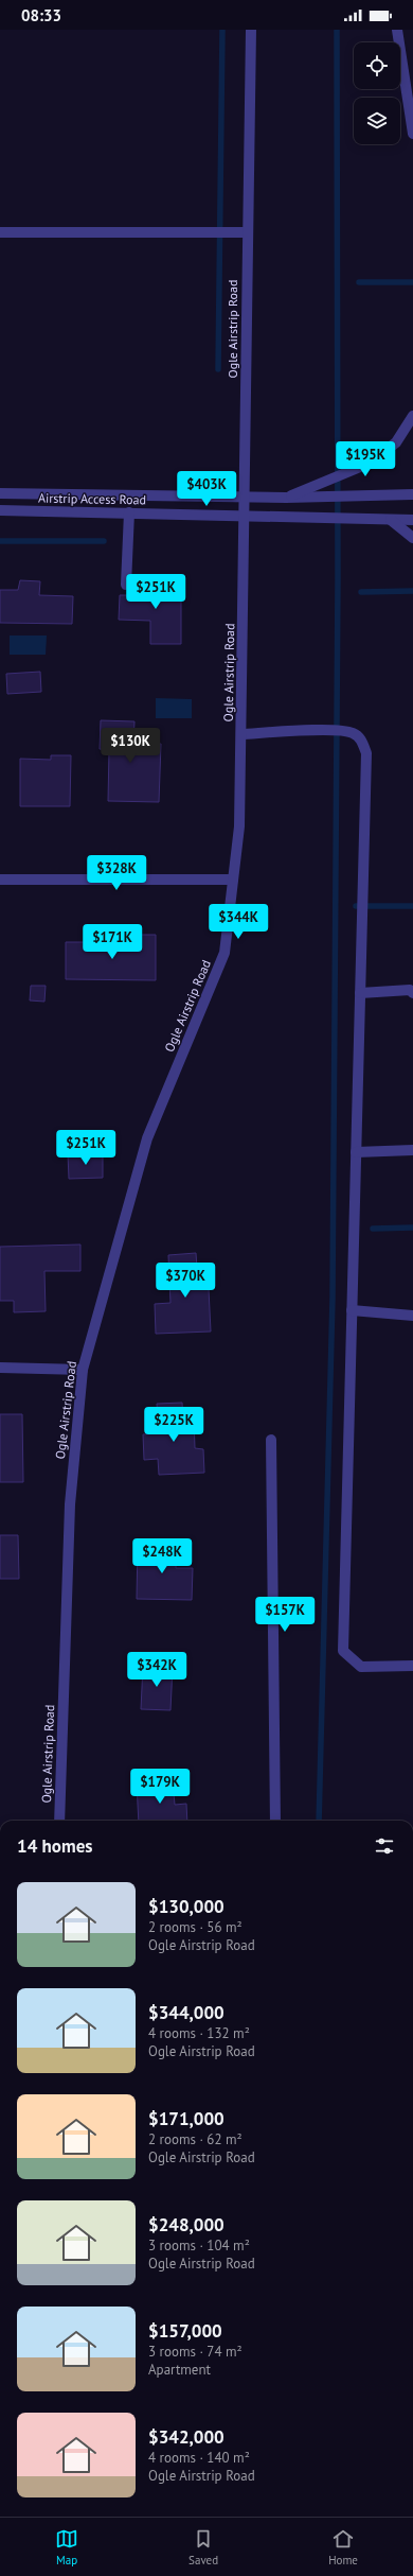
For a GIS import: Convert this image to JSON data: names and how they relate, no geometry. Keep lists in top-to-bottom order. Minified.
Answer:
{"streets":{"street":["Ogle Airstrip Road","Airstrip Access Road"]},"crossings":[["Ogle Airstrip Road","Airstrip Access Road"]],"page":{"status":"08:33","price":["$195K","$403K","$251K","$130K","$328K","$344K","$171K","$251K","$370K","$225K","$248K","$157K","$342K","$179K"],"heading":"14 homes","list":[{"name":"$130,000","note":"2 rooms · 56 m² · Ogle Airstrip Road"},{"name":"$344,000","note":"4 rooms · 132 m² · Ogle Airstrip Road"},{"name":"$171,000","note":"2 rooms · 62 m² · Ogle Airstrip Road"},{"name":"$248,000","note":"3 rooms · 104 m² · Ogle Airstrip Road"},{"name":"$157,000","note":"3 rooms · 74 m² · Apartment"},{"name":"$342,000","note":"4 rooms · 140 m² · Ogle Airstrip Road"}],"tabs":["Map","Saved","Home"]}}
